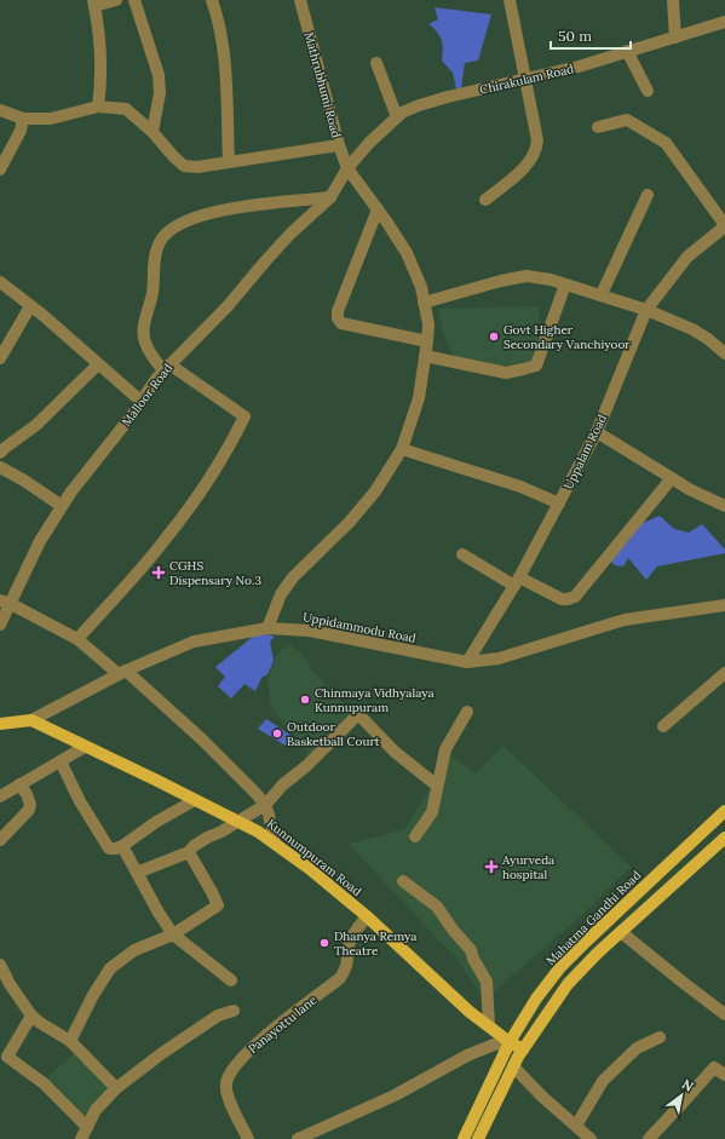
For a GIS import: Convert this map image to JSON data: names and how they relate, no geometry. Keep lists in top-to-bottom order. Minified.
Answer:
{"streets":{"main road":["Uppidammodu Road","Kunnumpuram Road","Mahatma Gandhi Road"],"street":["Chirakulam Road","Mathrubhumi Road","Malloor Road","Uppalam Road","Panayottu lane"]},"crossings":[["Chirakulam Road","Mathrubhumi Road"],["Chirakulam Road","Malloor Road"],["Mathrubhumi Road","Malloor Road"],["Mathrubhumi Road","Uppidammodu Road"],["Uppalam Road","Uppidammodu Road"],["Uppidammodu Road","Kunnumpuram Road"],["Kunnumpuram Road","Mahatma Gandhi Road"],["Kunnumpuram Road","Panayottu lane"]],"places":{"other":["Govt Higher Secondary Vanchiyoor","Chinmaya Vidhyalaya Kunnupuram","Outdoor Basketball Court","Dhanya Remya Theatre"],"health":["CGHS Dispensary No.3","Ayurveda hospital"]},"scale_bar":"50 m","north":"top right"}
